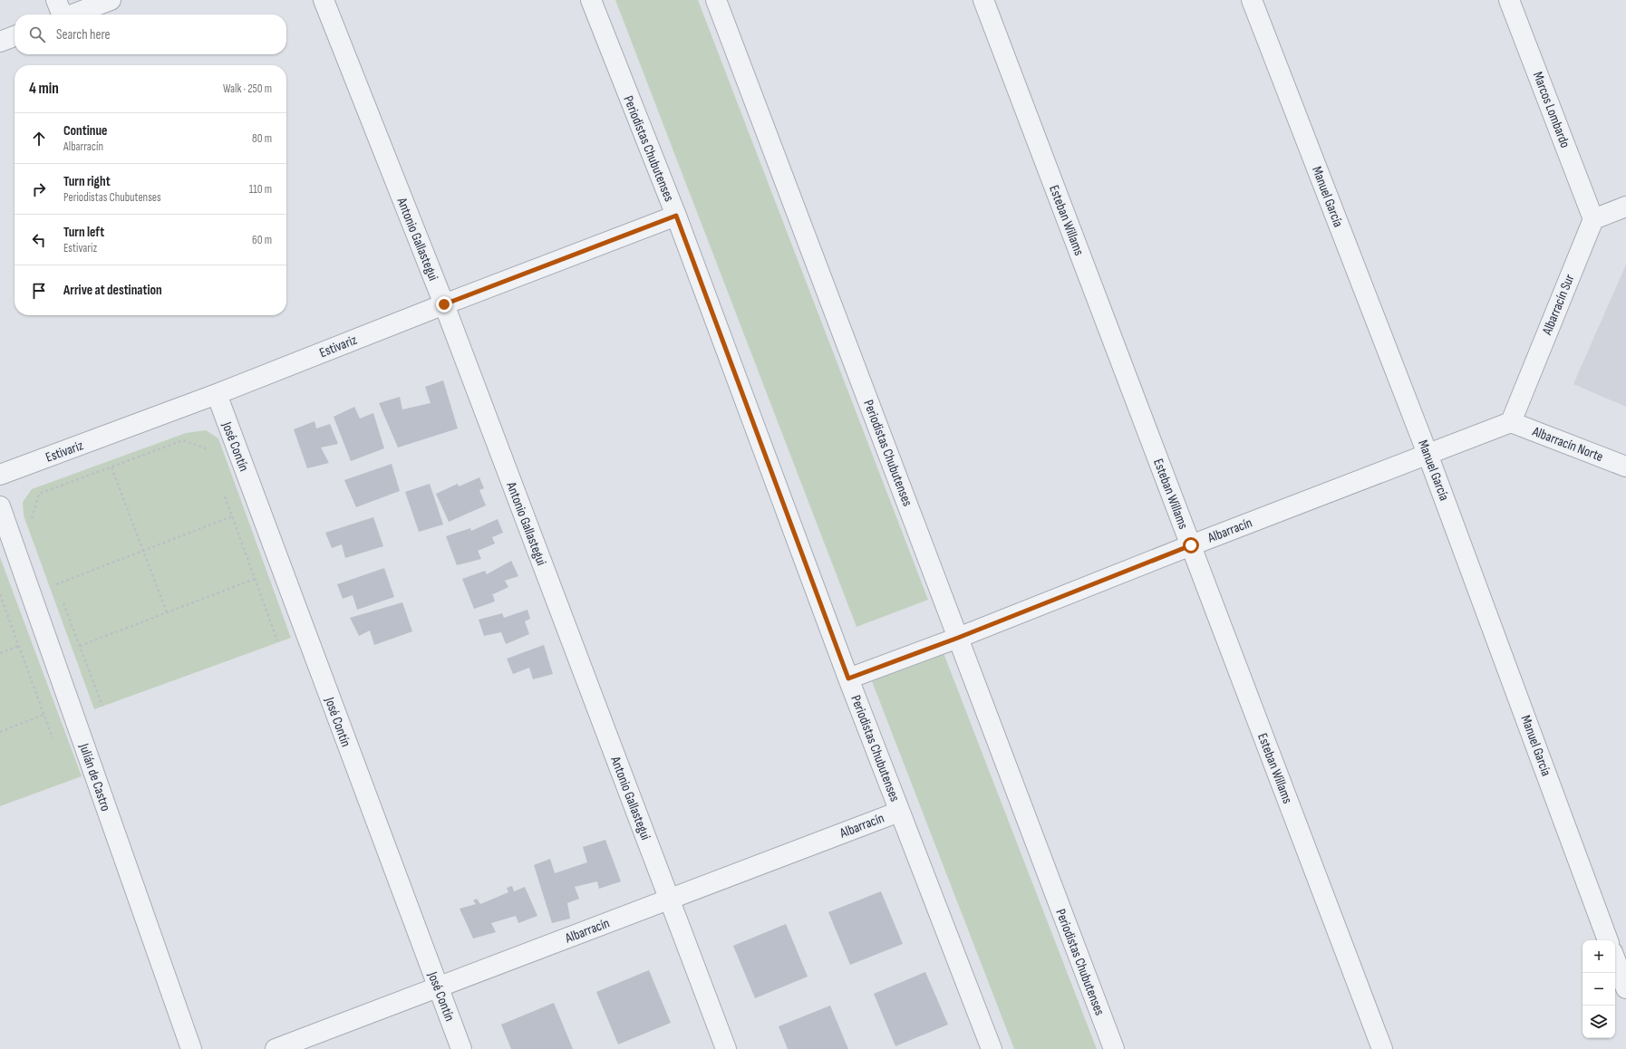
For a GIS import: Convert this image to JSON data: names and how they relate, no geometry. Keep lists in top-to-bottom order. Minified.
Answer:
{"streets":{"street":["Marcos Lombardo","Periodistas Chubutenses","Manuel García","Esteban Willams","Antonio Gallastegui","Albarracín Sur","Estivariz","Albarracín Norte","José Contín","Albarracín","Julián de Castro"]},"crossings":[["Marcos Lombardo","Albarracín Sur"],["Periodistas Chubutenses","Estivariz"],["Periodistas Chubutenses","Albarracín"],["Manuel García","Albarracín"],["Esteban Willams","Albarracín"],["Antonio Gallastegui","Estivariz"],["Antonio Gallastegui","Albarracín"],["Albarracín Sur","Albarracín Norte"],["Albarracín Sur","Albarracín"],["Estivariz","José Contín"],["Albarracín Norte","Albarracín"],["José Contín","Albarracín"]],"page":{"search":"Search here","heading":["4 min","Walk · 250 m"],"list":[["Continue","Albarracín","80 m"],["Turn right","Periodistas Chubutenses","110 m"],["Turn left","Estivariz","60 m"],"Arrive at destination"],"map_buttons":["+","−"]}}
